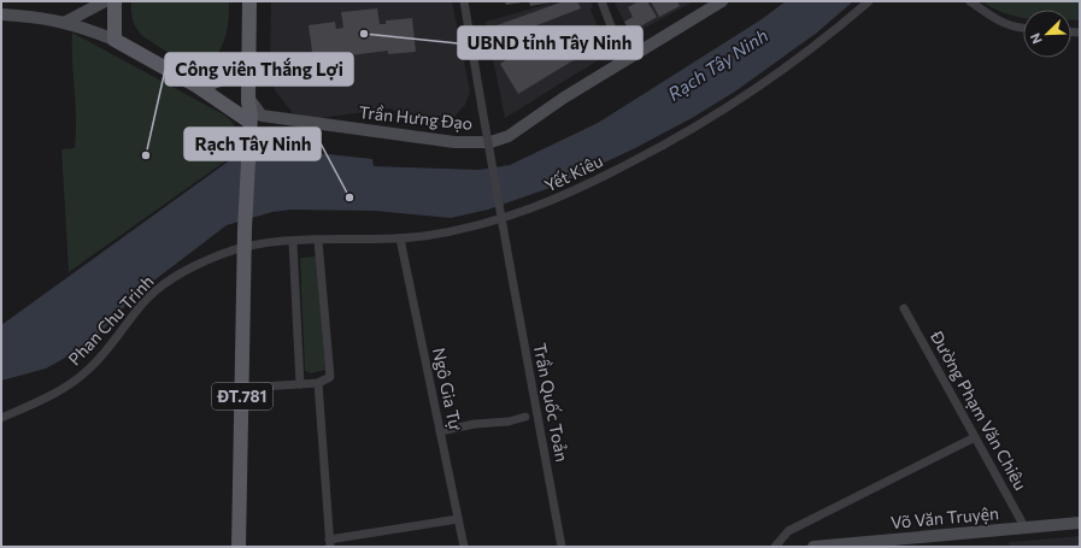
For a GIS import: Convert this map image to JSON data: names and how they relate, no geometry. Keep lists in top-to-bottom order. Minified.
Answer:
{"streets":{"main road":["Trần Hưng Đạo","ĐT.781"],"street":["Yết Kiêu","Phan Chu Trinh","Ngô Gia Tự","Trần Quốc Toản","Đường Phạm Văn Chiêu","Võ Văn Truyện"]},"crossings":[["Trần Hưng Đạo","ĐT.781"],["Yết Kiêu","Phan Chu Trinh"],["Yết Kiêu","Ngô Gia Tự"],["Yết Kiêu","ĐT.781"],["Phan Chu Trinh","ĐT.781"],["Đường Phạm Văn Chiêu","Võ Văn Truyện"]],"water":["Rạch Tây Ninh"],"places":["UBND tỉnh Tây Ninh","Công viên Thắng Lợi","Rạch Tây Ninh"],"north":"bottom left"}
